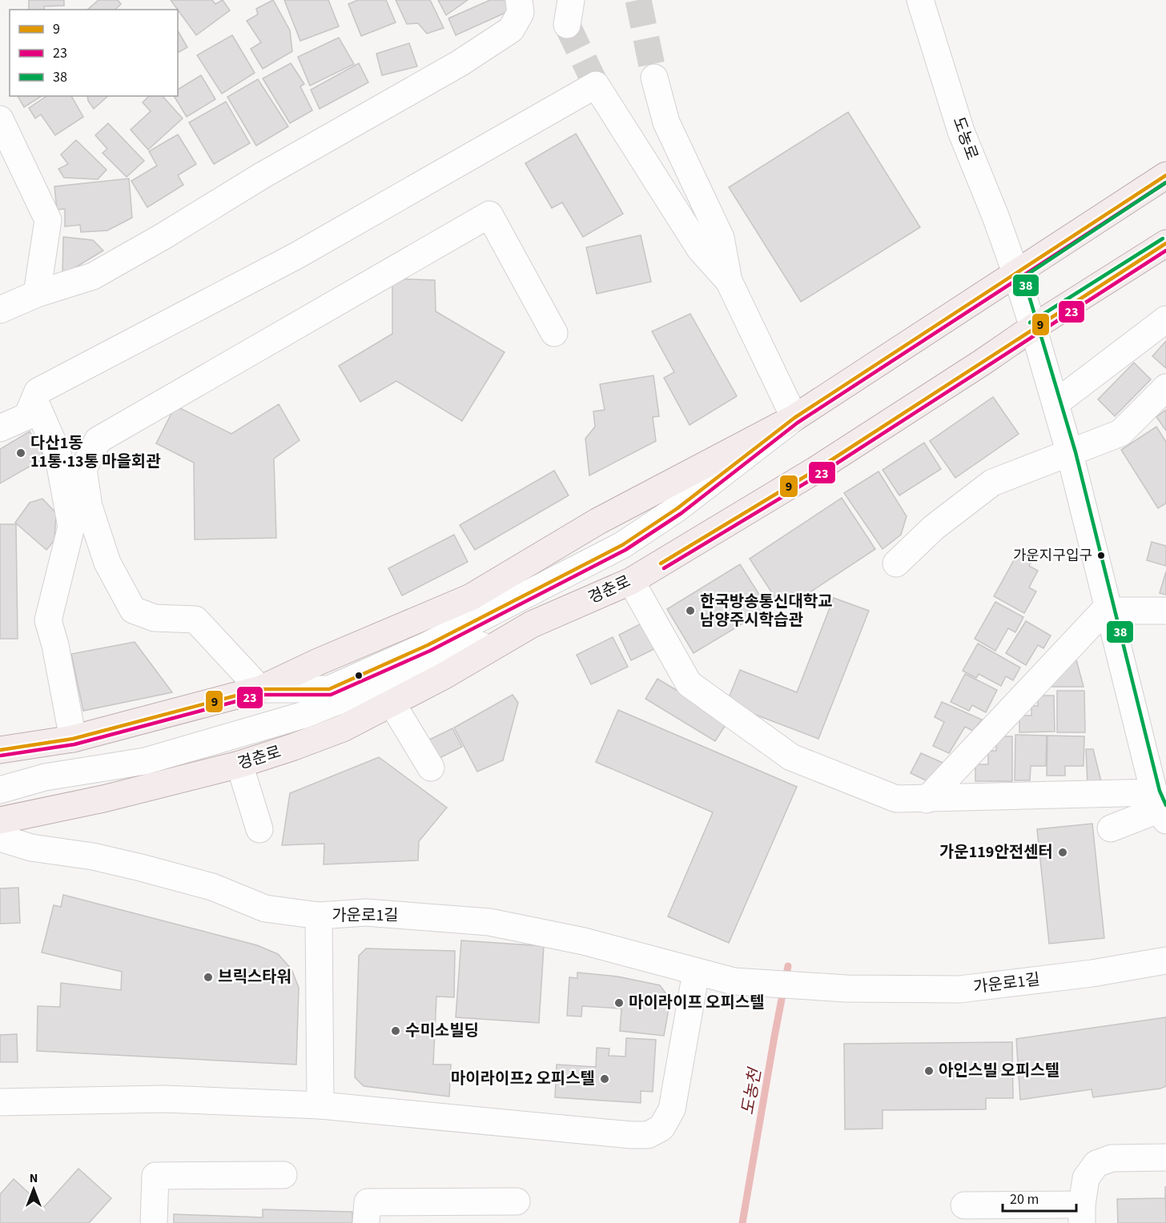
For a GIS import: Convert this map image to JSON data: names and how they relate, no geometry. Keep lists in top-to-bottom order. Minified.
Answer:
{"streets":{"main road":["경춘로"],"street":["도농로","가운로1길"]},"crossings":[["도농로","경춘로"]],"water":["도농천"],"places":["다산1동 11통·13통 마을회관","가운지구입구","한국방송통신대학교 남양주시학습관","가운119안전센터","브릭스타워","마이라이프 오피스텔","수미소빌딩","아인스빌 오피스텔","마이라이프2 오피스텔"],"lines":["transit line 9","transit line 23","transit line 38"],"legend":["9","23","38"],"scale_bar":"20 m","north":"top"}
